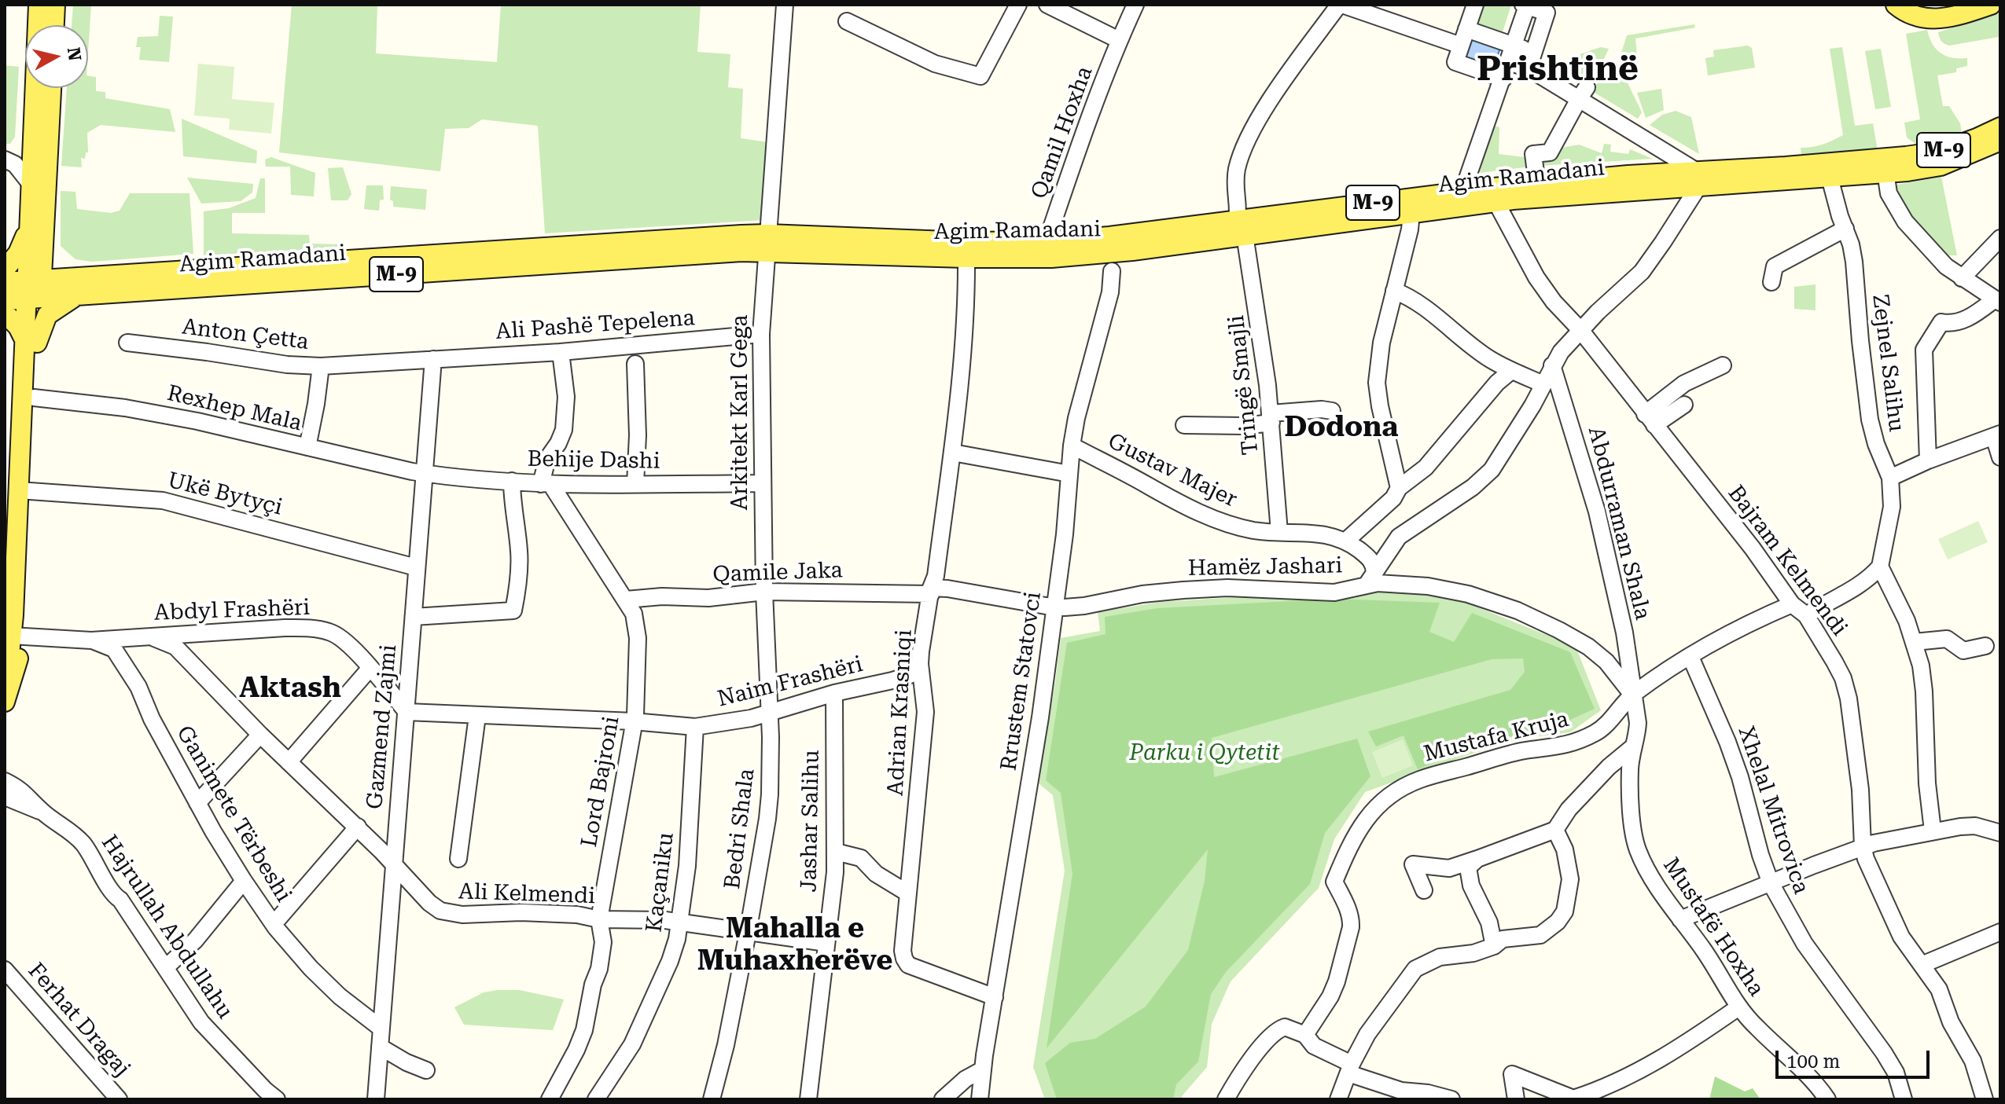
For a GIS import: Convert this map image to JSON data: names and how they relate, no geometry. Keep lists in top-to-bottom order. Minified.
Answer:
{"streets":{"main road":["M-9","Agim Ramadani"],"street":["Qamil Hoxha","Ali Pashë Tepelena","Anton Çetta","Zejnel Salihu","Tringë Smajli","Rexhep Mala","Arkitekt Karl Gega","Behije Dashi","Gustav Majer","Ukë Bytyçi","Abdurraman Shala","Bajram Kelmendi","Hamëz Jashari","Qamile Jaka","Abdyl Frashëri","Rrustem Statovci","Naim Frashëri","Adrian Krasniqi","Gazmend Zajmi","Mustafa Kruja","Lord Bajroni","Xhelal Mitrovica","Ganimete Tërbeshi","Jashar Salihu","Bedri Shala","Kaçaniku","Ali Kelmendi","Hajrullah Abdullahu","Mustafë Hoxha","Ferhat Dragaj"]},"crossings":[["Qamil Hoxha","Agim Ramadani"],["Agim Ramadani","Zejnel Salihu"],["Agim Ramadani","Tringë Smajli"],["Agim Ramadani","Arkitekt Karl Gega"],["Agim Ramadani","Bajram Kelmendi"],["Agim Ramadani","Rrustem Statovci"],["Agim Ramadani","Adrian Krasniqi"],["Ali Pashë Tepelena","Anton Çetta"],["Ali Pashë Tepelena","Arkitekt Karl Gega"],["Ali Pashë Tepelena","Gazmend Zajmi"],["Anton Çetta","Gazmend Zajmi"],["Tringë Smajli","Gustav Majer"],["Rexhep Mala","Behije Dashi"],["Rexhep Mala","Gazmend Zajmi"],["Arkitekt Karl Gega","Behije Dashi"],["Arkitekt Karl Gega","Qamile Jaka"],["Arkitekt Karl Gega","Naim Frashëri"],["Arkitekt Karl Gega","Bedri Shala"],["Behije Dashi","Gazmend Zajmi"],["Behije Dashi","Lord Bajroni"],["Gustav Majer","Hamëz Jashari"],["Gustav Majer","Rrustem Statovci"],["Ukë Bytyçi","Gazmend Zajmi"],["Abdurraman Shala","Hamëz Jashari"],["Abdurraman Shala","Mustafa Kruja"],["Bajram Kelmendi","Mustafa Kruja"],["Hamëz Jashari","Qamile Jaka"],["Hamëz Jashari","Rrustem Statovci"],["Hamëz Jashari","Adrian Krasniqi"],["Hamëz Jashari","Mustafa Kruja"],["Qamile Jaka","Adrian Krasniqi"],["Qamile Jaka","Lord Bajroni"],["Abdyl Frashëri","Naim Frashëri"],["Abdyl Frashëri","Gazmend Zajmi"],["Abdyl Frashëri","Ganimete Tërbeshi"],["Abdyl Frashëri","Ali Kelmendi"],["Rrustem Statovci","Adrian Krasniqi"],["Naim Frashëri","Adrian Krasniqi"],["Naim Frashëri","Gazmend Zajmi"],["Naim Frashëri","Lord Bajroni"],["Naim Frashëri","Jashar Salihu"],["Naim Frashëri","Bedri Shala"],["Naim Frashëri","Kaçaniku"],["Gazmend Zajmi","Ganimete Tërbeshi"],["Gazmend Zajmi","Ali Kelmendi"],["Mustafa Kruja","Xhelal Mitrovica"],["Lord Bajroni","Ali Kelmendi"],["Jashar Salihu","Ali Kelmendi"],["Bedri Shala","Ali Kelmendi"],["Kaçaniku","Ali Kelmendi"]],"districts":["Prishtinë","Dodona","Aktash","Mahalla e Muhaxherëve"],"parks":["Parku i Qytetit"],"scale_bar":"100 m","north":"right"}
